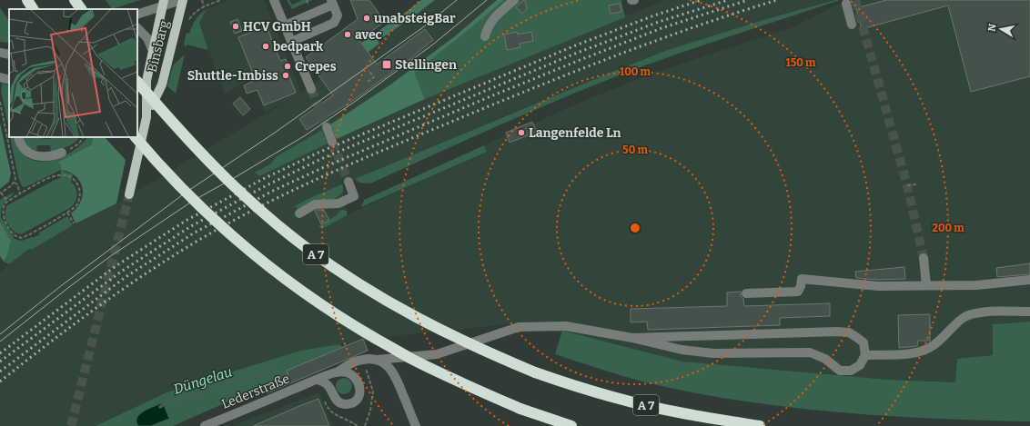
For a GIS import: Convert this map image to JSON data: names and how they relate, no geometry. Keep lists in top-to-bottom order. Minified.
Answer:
{"streets":{"highway":["A 7"],"main road":["Binsbarg"],"street":["Lederstraße"]},"water":["Düngelau"],"places":{"other":["unabsteigBar","HCV GmbH","avec","bedpark","Crepes","Shuttle-Imbiss","Langenfelde Ln"],"transit":["Stellingen"]},"north":"left","rings":["150 m","100 m","50 m","200 m"]}
